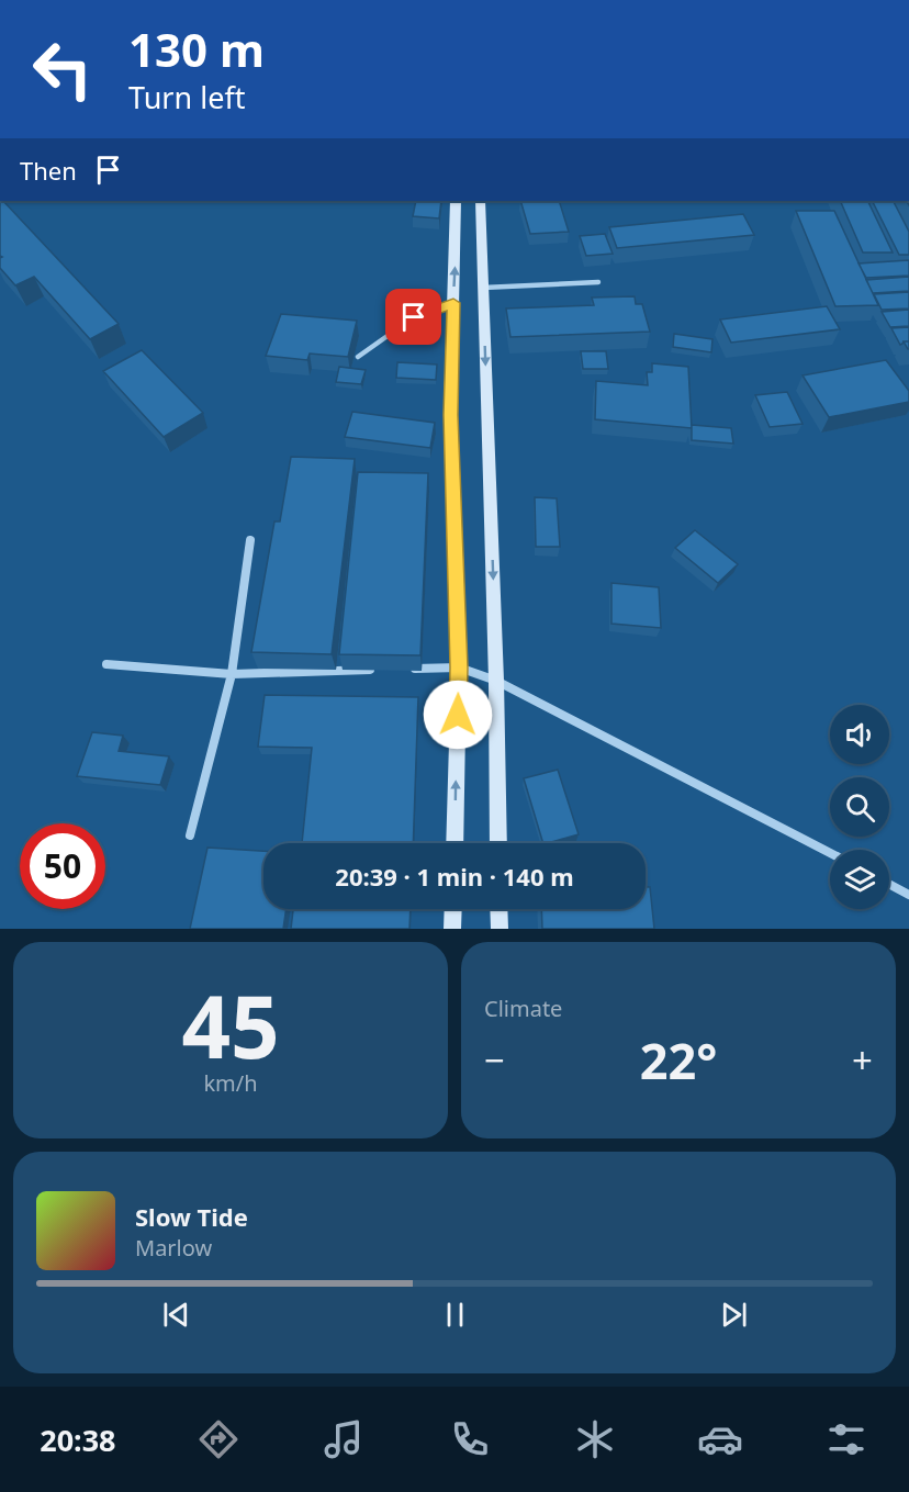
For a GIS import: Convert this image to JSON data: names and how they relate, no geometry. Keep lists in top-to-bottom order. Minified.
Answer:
{"page":{"turn":["130 m","Turn left"],"then":"Then","limit":"50","trip":"20:39 · 1 min · 140 m","tile":[["45","km/h"],"Climate"],"heat":["−","22°","+"],"song":["Slow Tide","Marlow"],"tabs":"20:38"}}
